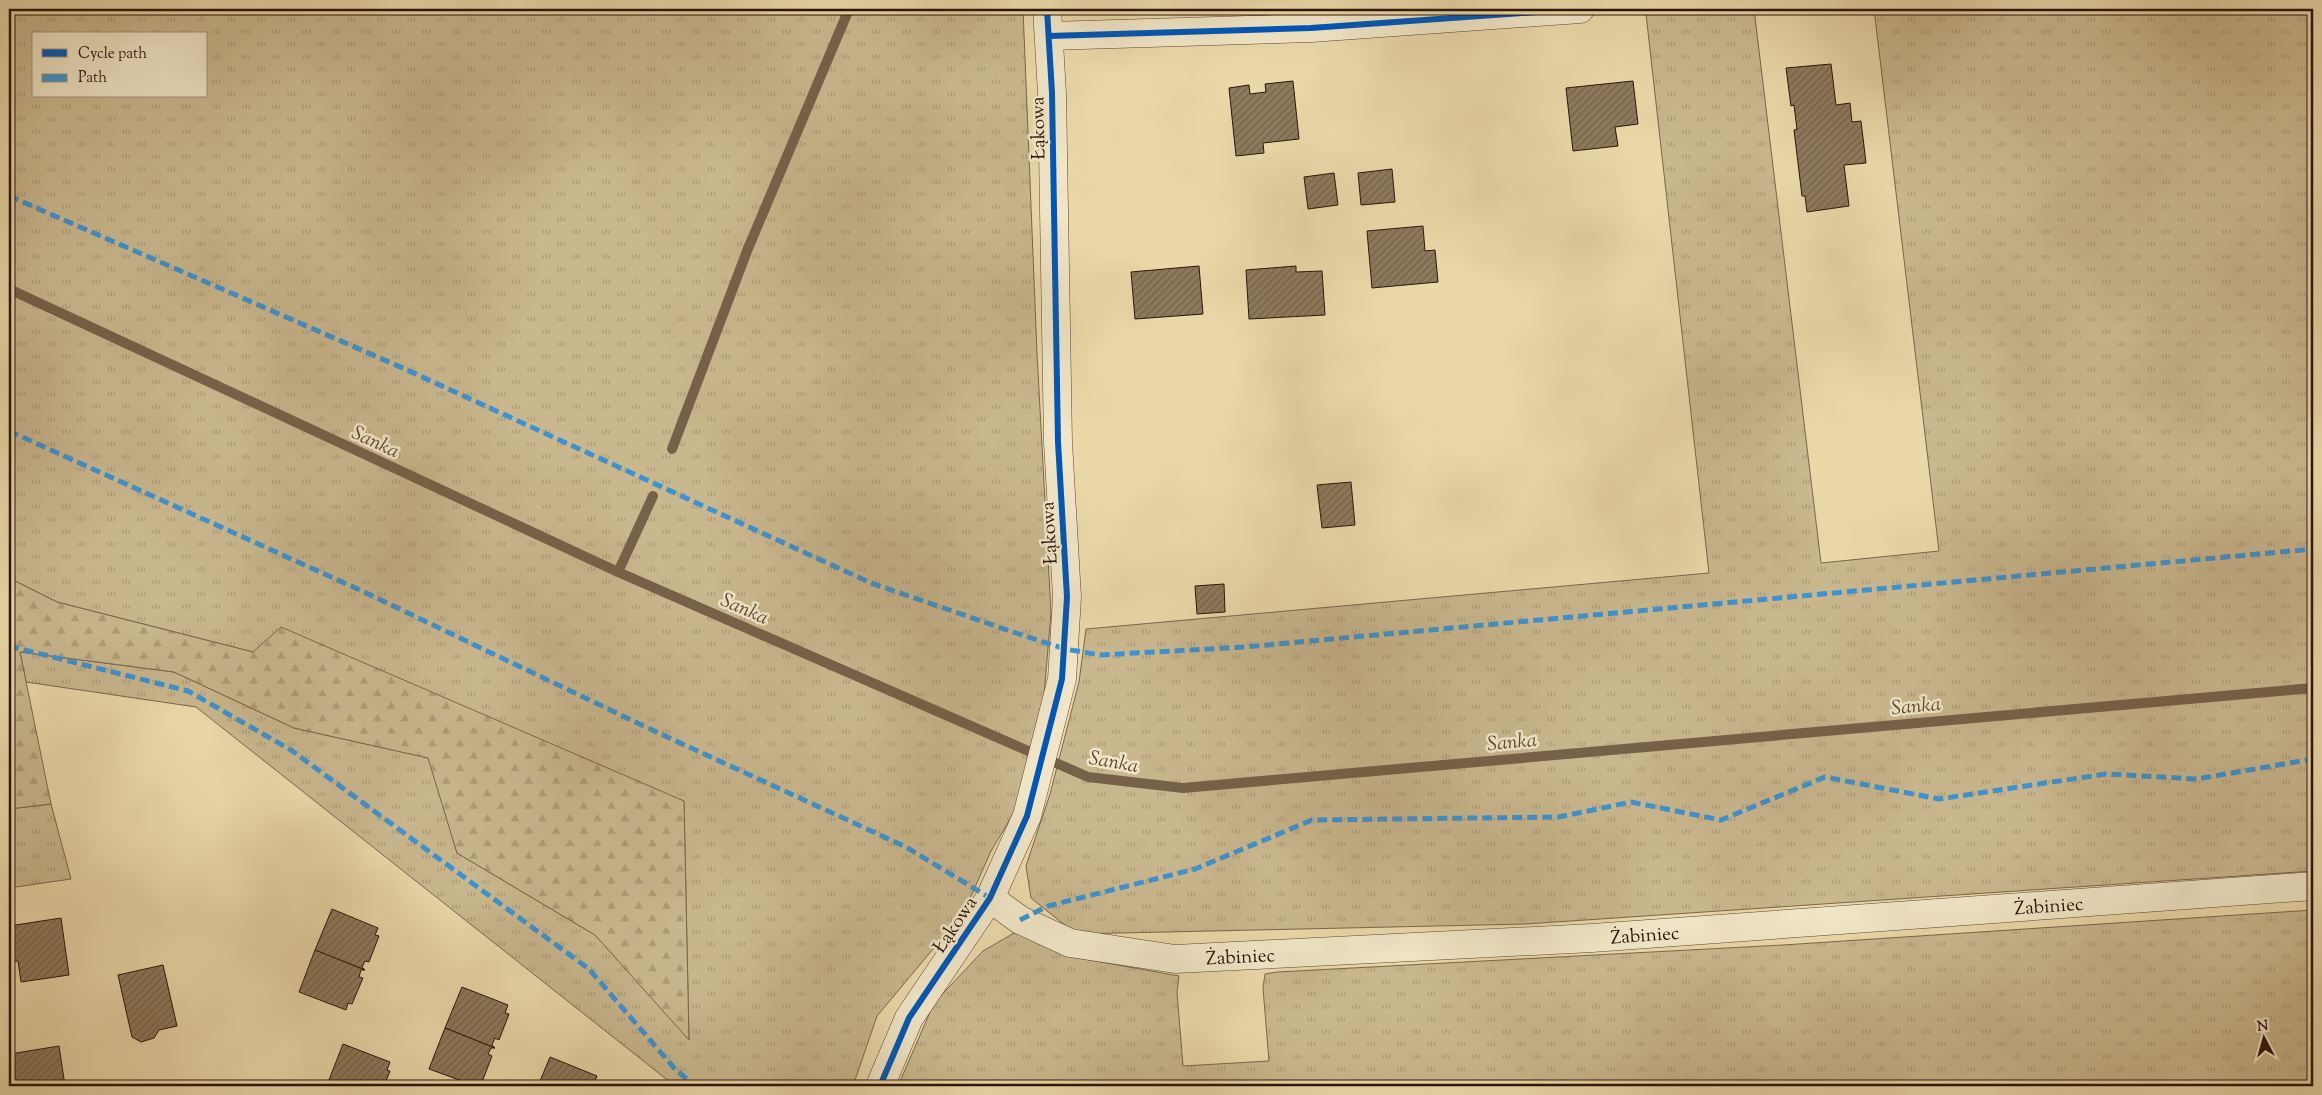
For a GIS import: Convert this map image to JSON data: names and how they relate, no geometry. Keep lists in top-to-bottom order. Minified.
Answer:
{"streets":{"street":["Łąkowa","Żabiniec"]},"crossings":[["Łąkowa","Żabiniec"]],"water":["Sanka"],"legend":["Cycle path","Path"],"north":"top"}
